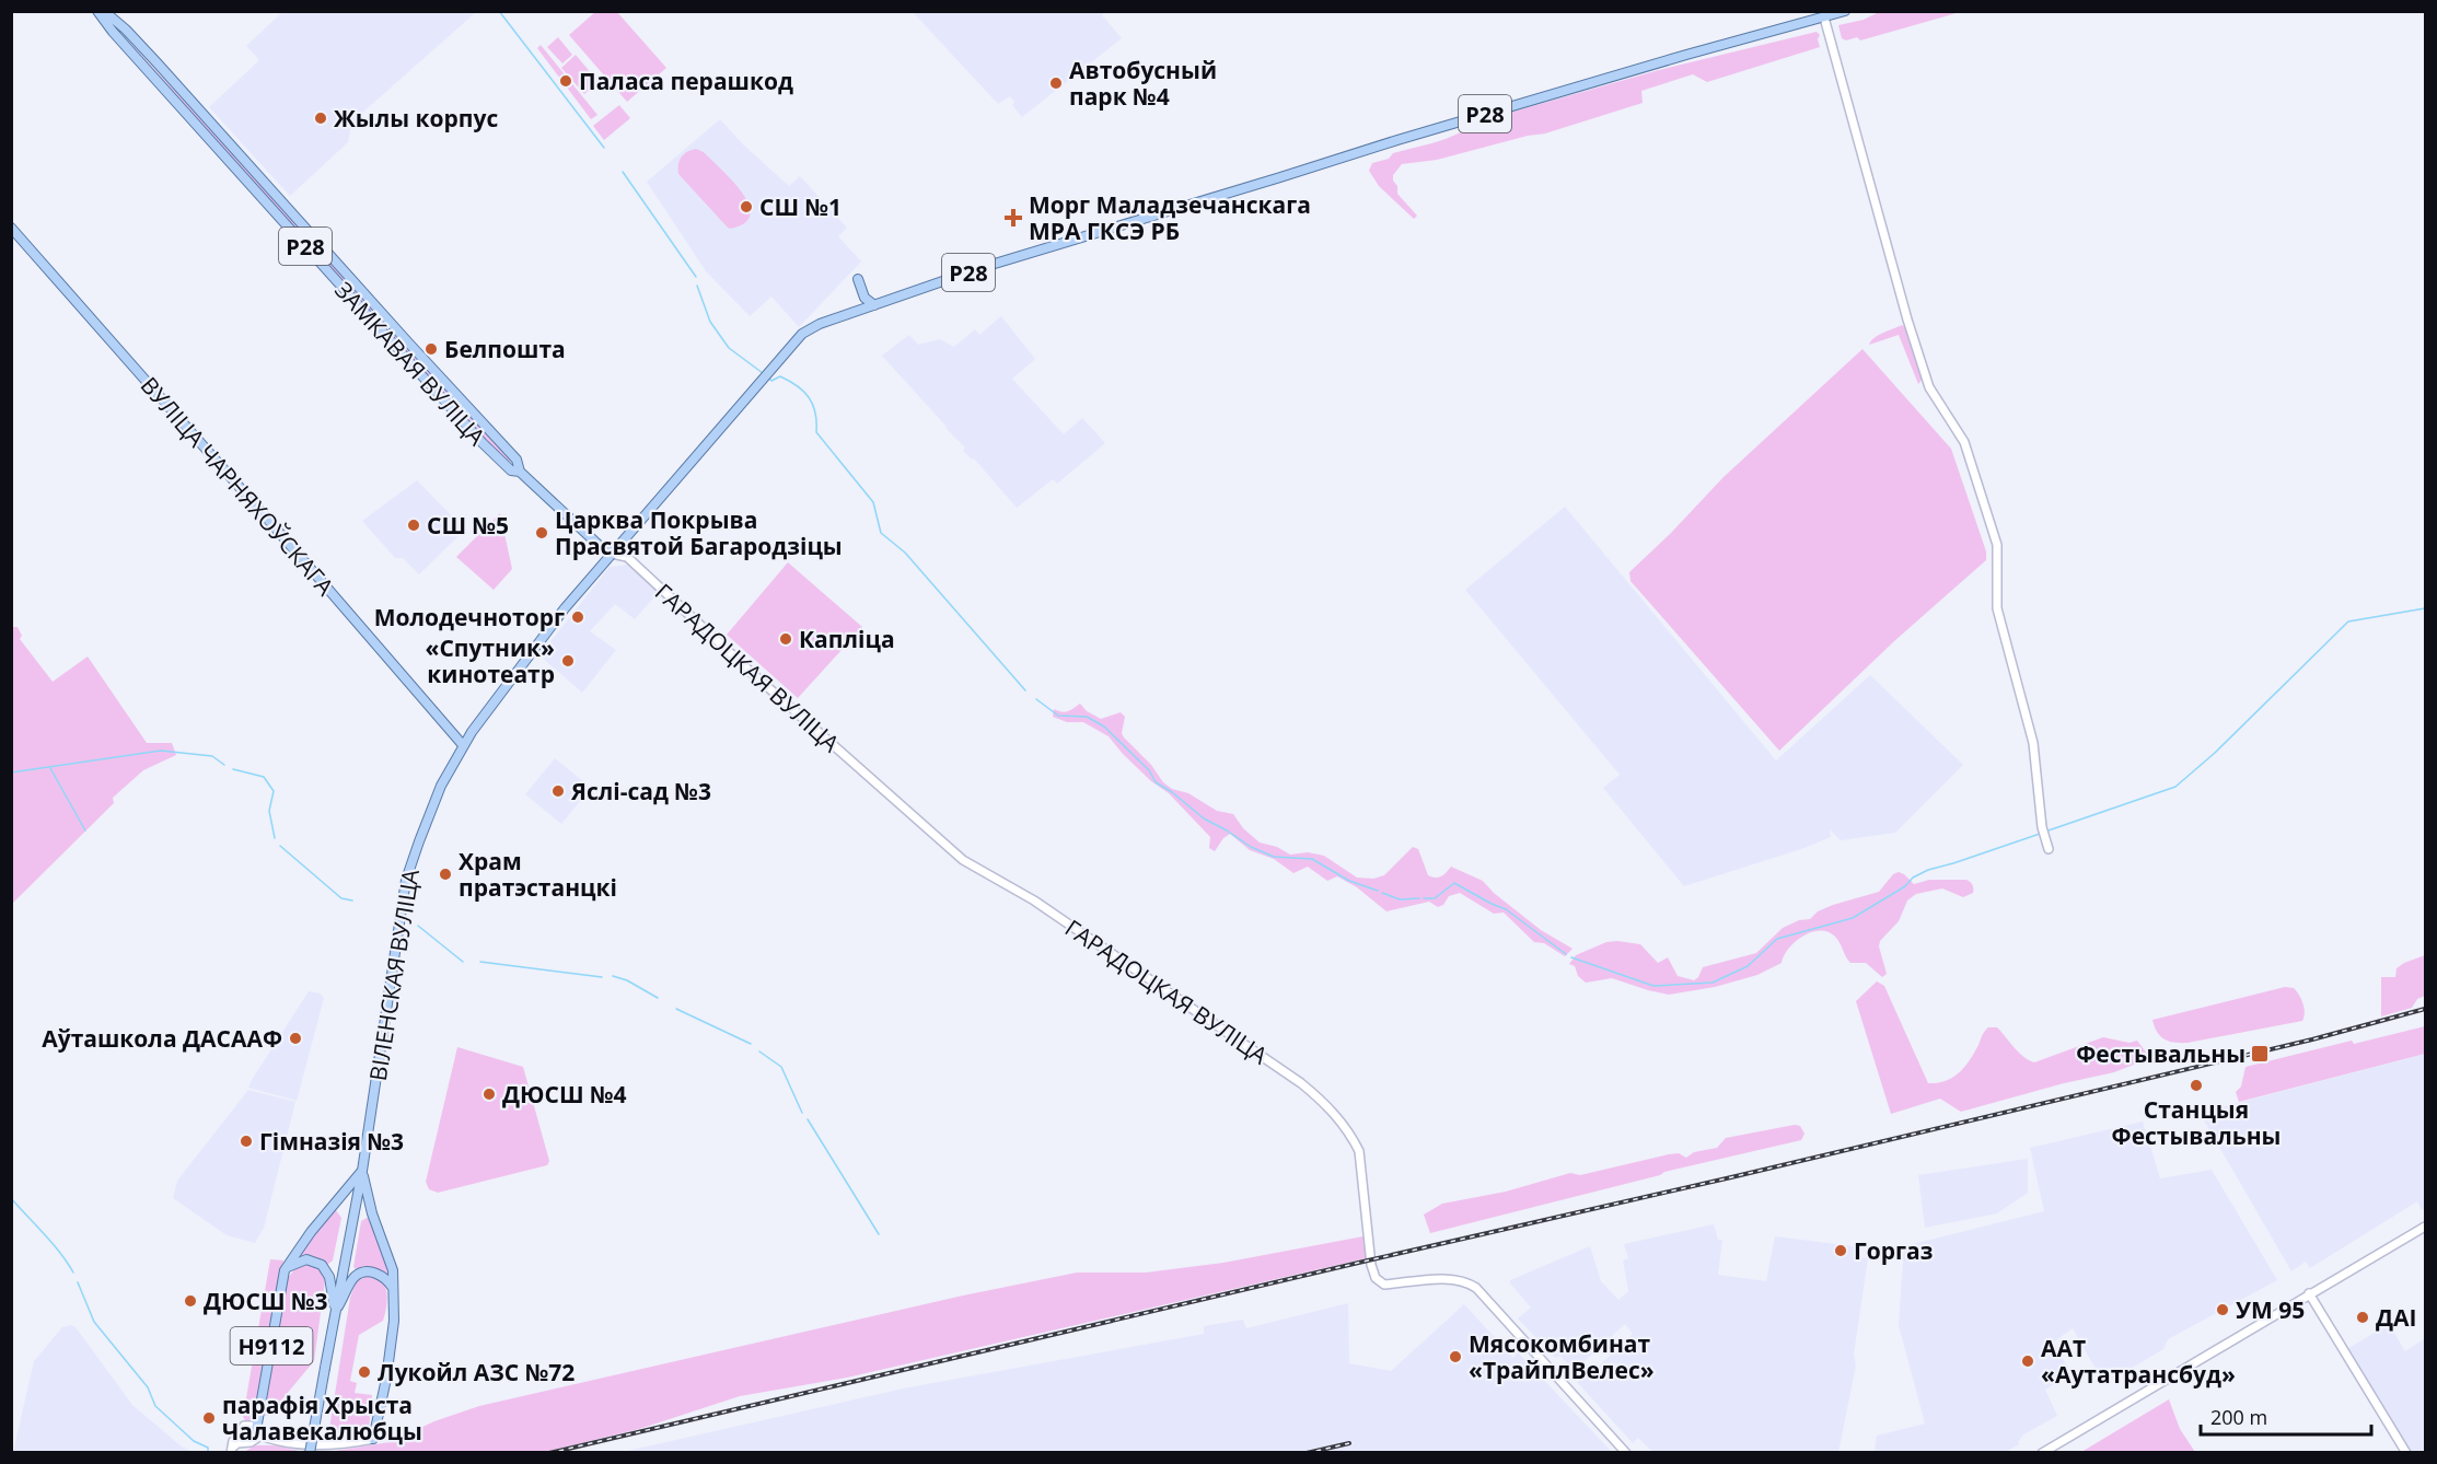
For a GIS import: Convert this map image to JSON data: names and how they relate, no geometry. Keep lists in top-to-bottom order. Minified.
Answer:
{"streets":{"main road":["Р28","ЗАМКАВАЯ ВУЛІЦА","ВУЛІЦА ЧАРНЯХОЎСКАГА","ВІЛЕНСКАЯ ВУЛІЦА","Н9112"],"street":["ГАРАДОЦКАЯ ВУЛІЦА"]},"crossings":[["Р28","ЗАМКАВАЯ ВУЛІЦА"],["Р28","ГАРАДОЦКАЯ ВУЛІЦА"],["Р28","ВІЛЕНСКАЯ ВУЛІЦА"],["ЗАМКАВАЯ ВУЛІЦА","ГАРАДОЦКАЯ ВУЛІЦА"],["ЗАМКАВАЯ ВУЛІЦА","ВІЛЕНСКАЯ ВУЛІЦА"],["ВУЛІЦА ЧАРНЯХОЎСКАГА","ВІЛЕНСКАЯ ВУЛІЦА"],["ГАРАДОЦКАЯ ВУЛІЦА","ВІЛЕНСКАЯ ВУЛІЦА"],["ВІЛЕНСКАЯ ВУЛІЦА","Н9112"]],"places":{"other":["Паласа перашкод","Автобусный парк №4","Жылы корпус","СШ №1","Белпошта","СШ №5","Царква Покрыва Прасвятой Багародзіцы","Молодечноторг","Капліца","«Спутник» кинотеатр","Яслі-сад №3","Храм пратэстанцкі","Аўташкола ДАСААФ","Станцыя Фестывальны","ДЮСШ №4","Гімназія №3","Горгаз","ДЮСШ №3","УМ 95","ДАІ","Мясокомбинат «ТрайплВелес»","ААТ «Аутатрансбуд»","Лукойл АЗС №72","парафія Хрыста Чалавекалюбцы"],"health":["Морг Маладзечанскага МРА ГКСЭ РБ"],"transit":["Фестывальны"]},"scale_bar":"200 m"}
